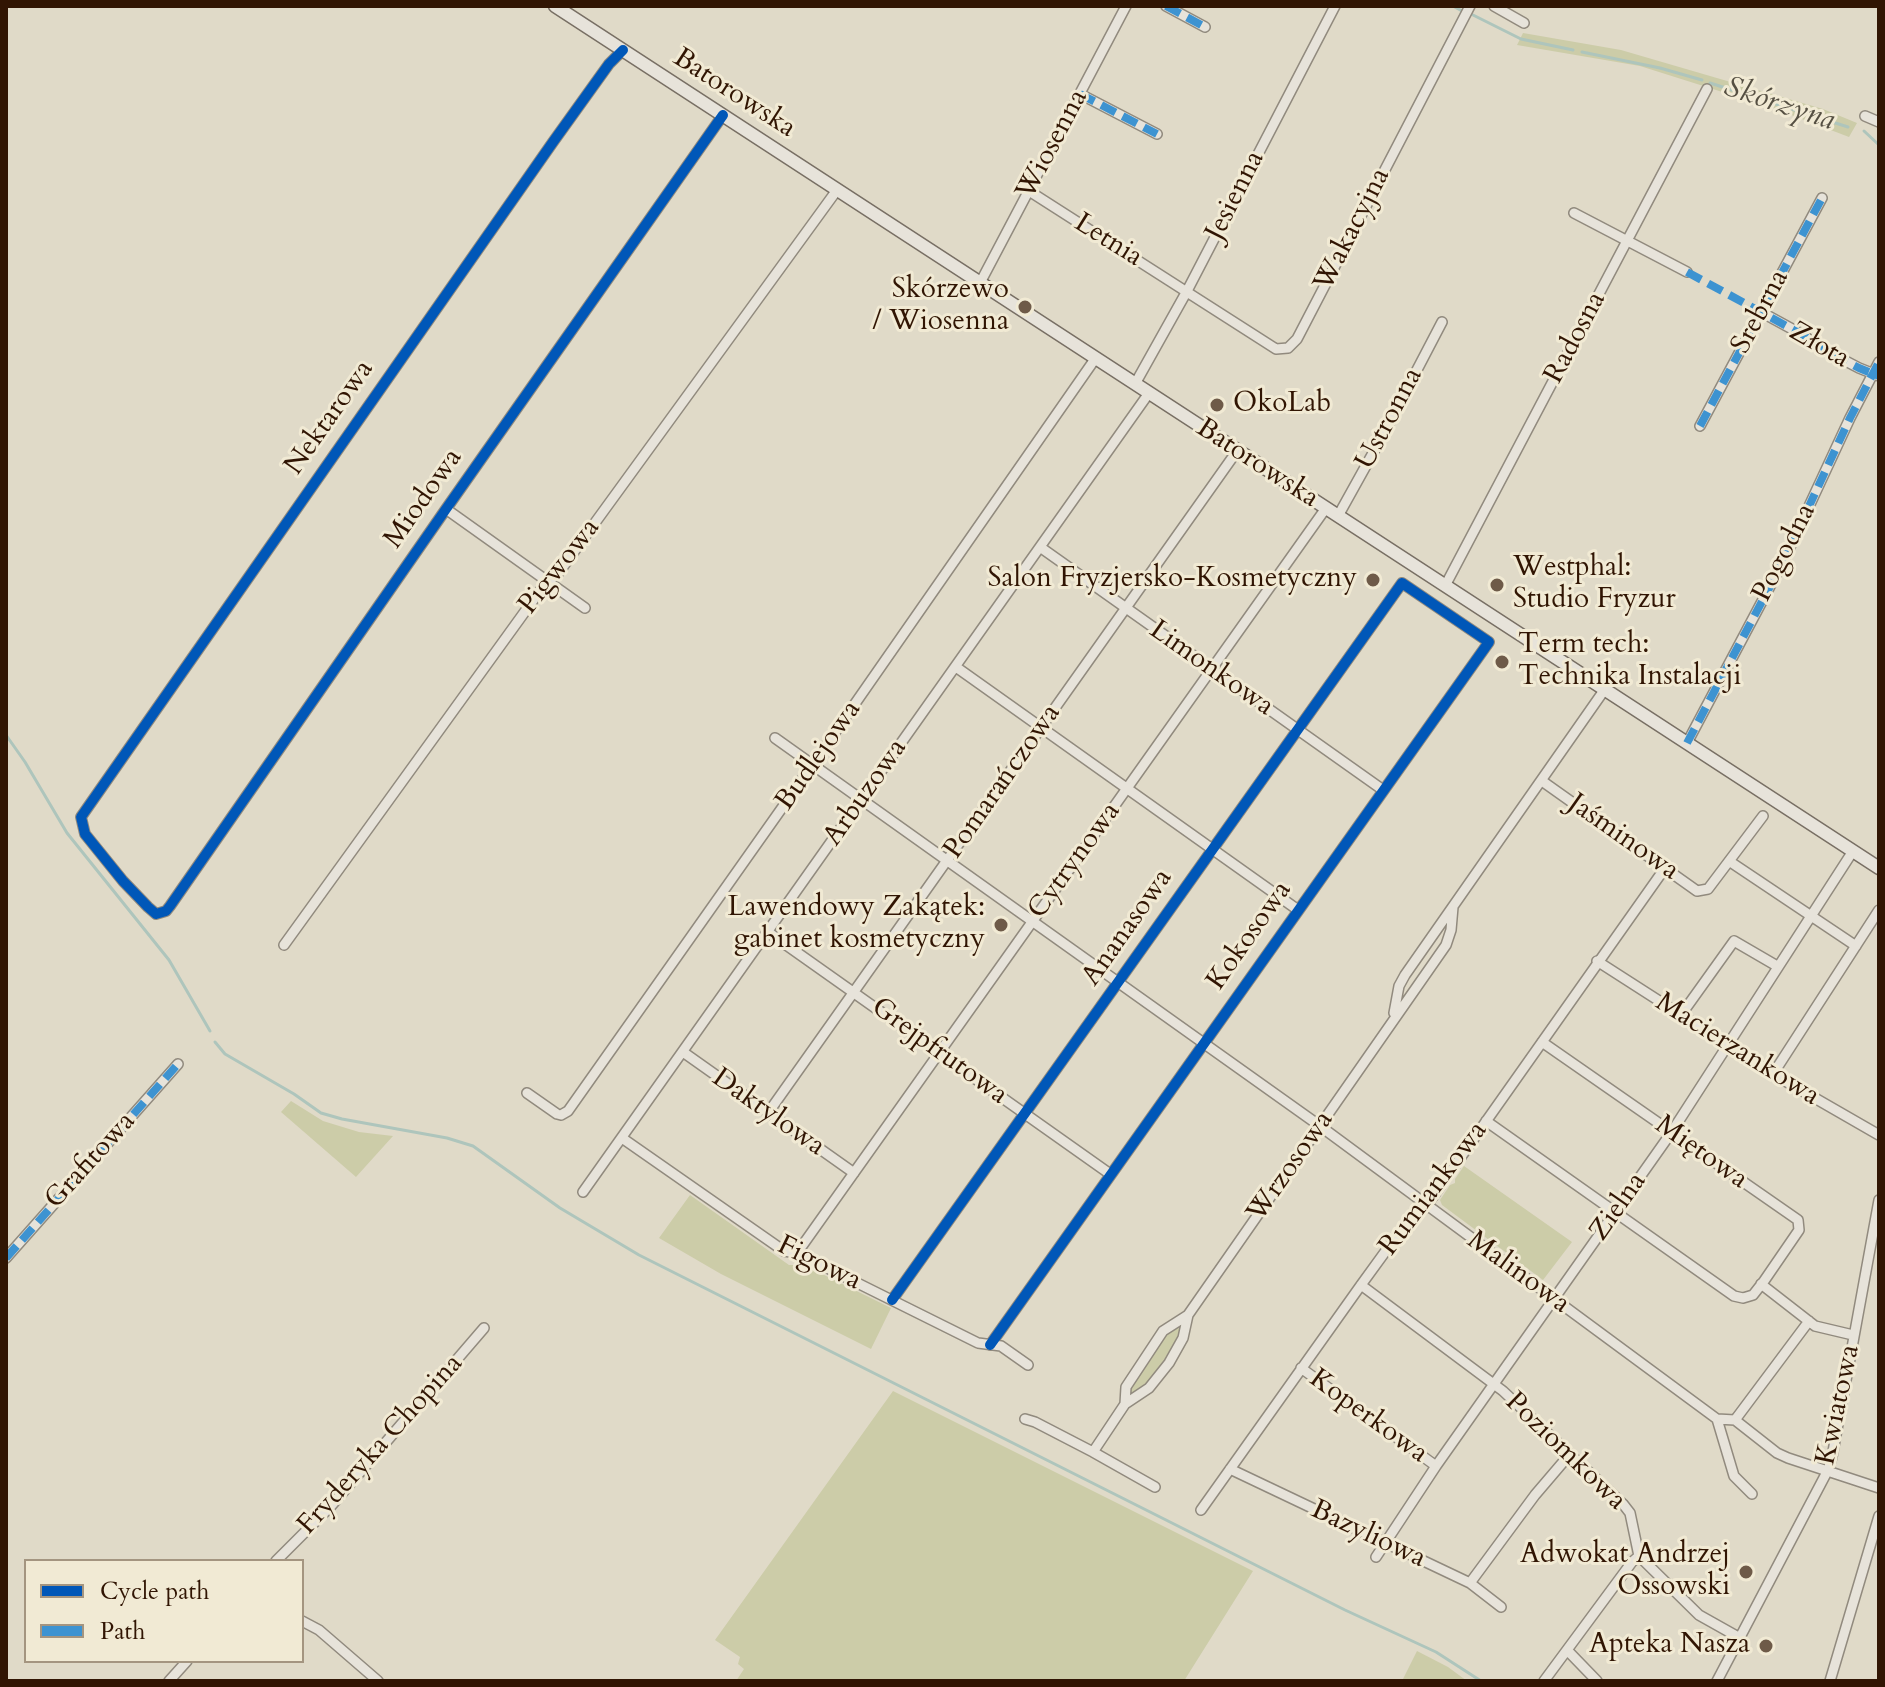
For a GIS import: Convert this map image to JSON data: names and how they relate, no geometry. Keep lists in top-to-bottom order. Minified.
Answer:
{"streets":{"street":["Batorowska","Wiosenna","Jesienna","Wakacyjna","Letnia","Srebrna","Radosna","Złota","Nektarowa","Ustronna","Miodowa","Pogodna","Pigwowa","Limonkowa","Budlejowa","Pomarańczowa","Arbuzowa","Jaśminowa","Cytrynowa","Ananasowa","Kokosowa","Macierzankowa","Grejpfrutowa","Daktylowa","Miętowa","Grafitowa","Wrzosowa","Rumiankowa","Zielna","Figowa","Malinowa","Kwiatowa","Koperkowa","Fryderyka Chopina","Poziomkowa","Bazyliowa"]},"crossings":[["Batorowska","Wiosenna"],["Batorowska","Jesienna"],["Batorowska","Radosna"],["Batorowska","Nektarowa"],["Batorowska","Ustronna"],["Batorowska","Miodowa"],["Batorowska","Pogodna"],["Batorowska","Pigwowa"],["Batorowska","Budlejowa"],["Batorowska","Pomarańczowa"],["Batorowska","Arbuzowa"],["Batorowska","Cytrynowa"],["Batorowska","Wrzosowa"],["Batorowska","Zielna"],["Wiosenna","Letnia"],["Jesienna","Wakacyjna"],["Jesienna","Letnia"],["Wakacyjna","Letnia"],["Srebrna","Złota"],["Złota","Pogodna"],["Nektarowa","Miodowa"],["Limonkowa","Pomarańczowa"],["Limonkowa","Arbuzowa"],["Limonkowa","Cytrynowa"],["Limonkowa","Ananasowa"],["Limonkowa","Kokosowa"],["Budlejowa","Malinowa"],["Pomarańczowa","Grejpfrutowa"],["Pomarańczowa","Daktylowa"],["Pomarańczowa","Malinowa"],["Arbuzowa","Grejpfrutowa"],["Arbuzowa","Daktylowa"],["Arbuzowa","Figowa"],["Arbuzowa","Malinowa"],["Jaśminowa","Wrzosowa"],["Jaśminowa","Rumiankowa"],["Cytrynowa","Grejpfrutowa"],["Cytrynowa","Daktylowa"],["Cytrynowa","Figowa"],["Cytrynowa","Malinowa"],["Ananasowa","Kokosowa"],["Ananasowa","Grejpfrutowa"],["Ananasowa","Figowa"],["Ananasowa","Malinowa"],["Kokosowa","Grejpfrutowa"],["Kokosowa","Figowa"],["Kokosowa","Malinowa"],["Macierzankowa","Rumiankowa"],["Macierzankowa","Zielna"],["Miętowa","Rumiankowa"],["Miętowa","Zielna"],["Wrzosowa","Malinowa"],["Rumiankowa","Malinowa"],["Rumiankowa","Koperkowa"],["Rumiankowa","Poziomkowa"],["Rumiankowa","Bazyliowa"],["Zielna","Malinowa"],["Zielna","Koperkowa"],["Zielna","Poziomkowa"],["Zielna","Bazyliowa"]],"water":["Skórzyna"],"places":["Skórzewo / Wiosenna","OkoLab","Salon Fryzjersko-Kosmetyczny","Westphal: Studio Fryzur","Term tech: Technika Instalacji","Lawendowy Zakątek: gabinet kosmetyczny","Adwokat Andrzej Ossowski","Apteka Nasza"],"legend":["Cycle path","Path"]}
